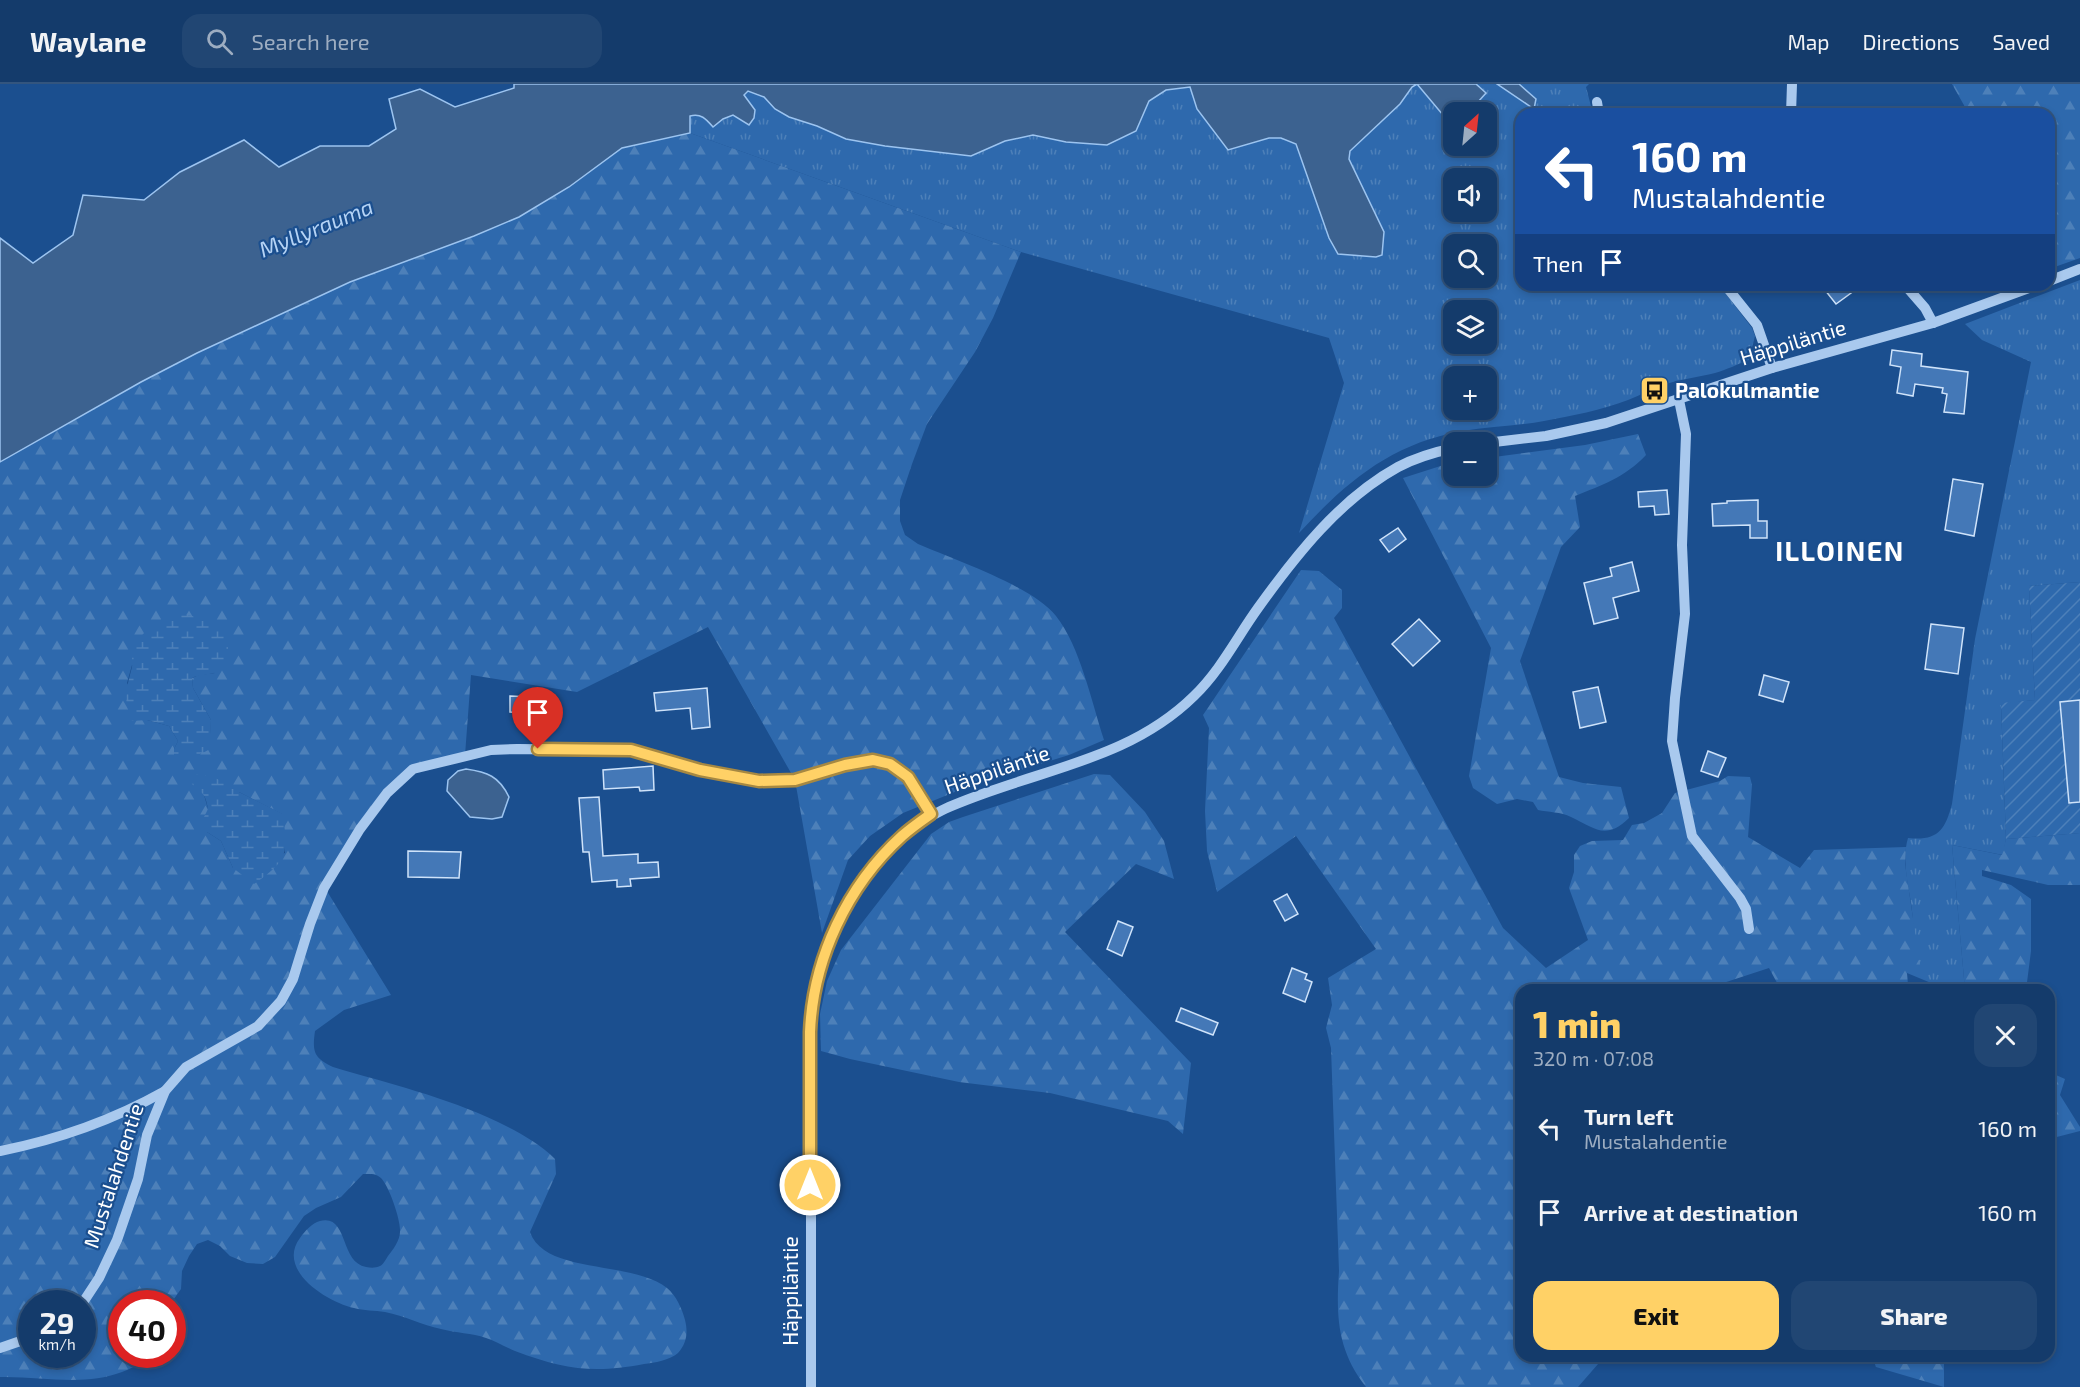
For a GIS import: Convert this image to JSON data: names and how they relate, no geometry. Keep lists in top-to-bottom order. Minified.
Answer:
{"streets":{"street":["Häppiläntie","Mustalahdentie"]},"crossings":[["Häppiläntie","Mustalahdentie"]],"districts":["ILLOINEN"],"water":["Myllyrauma"],"places":{"bus stop":["Palokulmantie"]},"north":"top right","page":{"header":"Waylane","search":"Search here","nav":["Map","Directions","Saved"],"map_buttons":["+","−"],"turn":["160 m","Mustalahdentie"],"then":"Then","heading":["1 min","320 m · 07:08"],"list":[{"name":"Turn left","note":"Mustalahdentie","value":"160 m"},{"name":"Arrive at destination","value":"160 m"}],"buttons":["Exit","Share"],"speed":"29 km/h","limit":"40"}}
